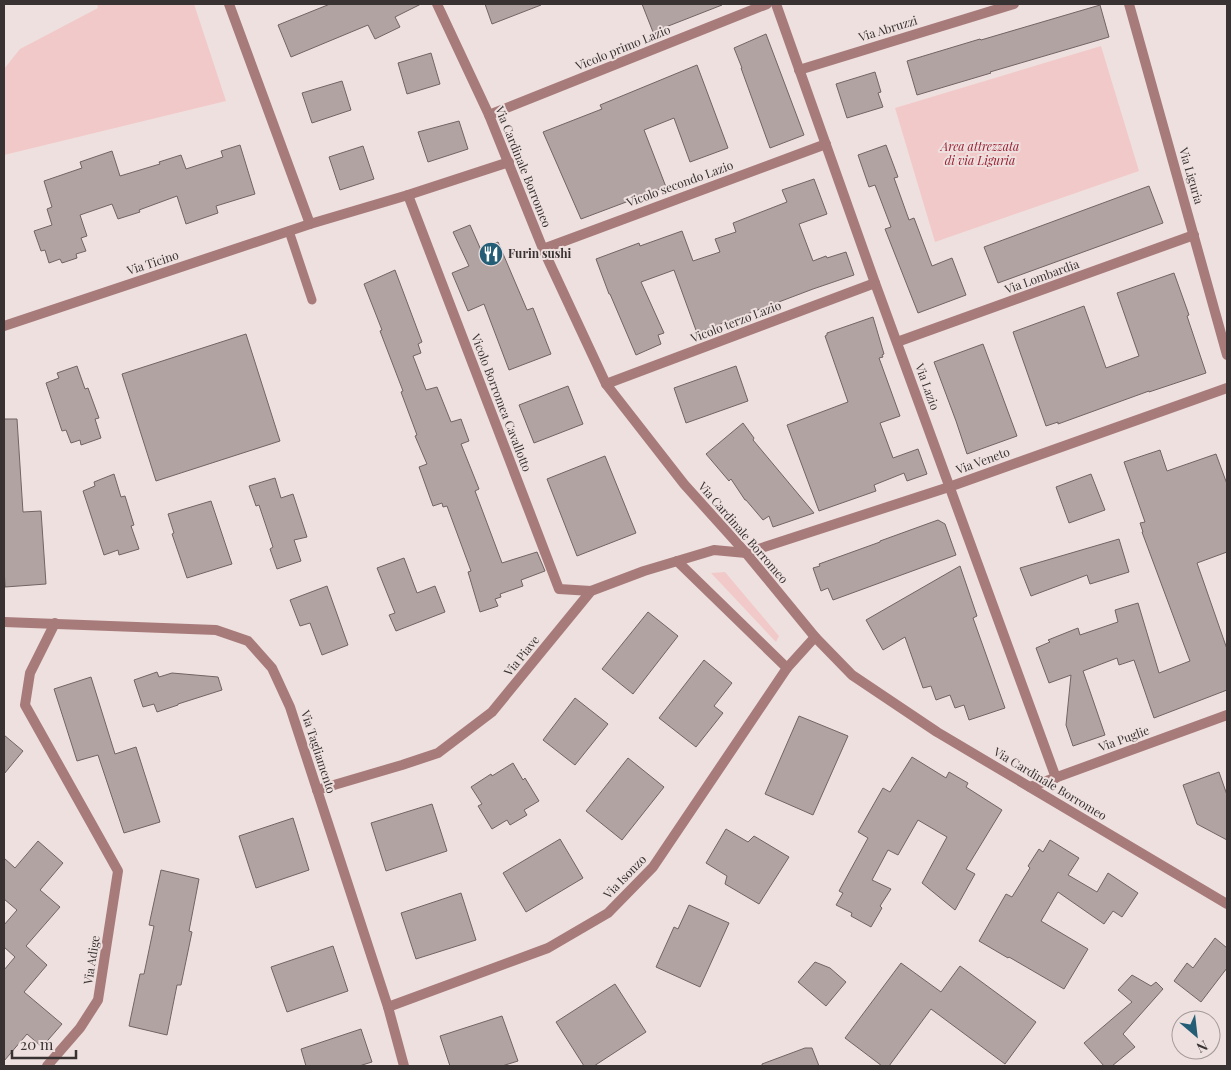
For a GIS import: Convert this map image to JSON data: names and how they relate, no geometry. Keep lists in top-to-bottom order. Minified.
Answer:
{"streets":{"street":["Via Abruzzi","Vicolo primo Lazio","Via Cardinale Borromeo","Via Liguria","Vicolo secondo Lazio","Via Ticino","Via Lombardia","Vicolo terzo Lazio","Via Lazio","Vicolo Borromea Cavallotto","Via Veneto","Via Piave","Via Puglie","Via Tagliamento","Via Isonzo","Via Adige"]},"crossings":[["Via Abruzzi","Via Lazio"],["Vicolo primo Lazio","Via Cardinale Borromeo"],["Via Cardinale Borromeo","Vicolo secondo Lazio"],["Via Cardinale Borromeo","Via Ticino"],["Via Cardinale Borromeo","Vicolo terzo Lazio"],["Via Cardinale Borromeo","Via Veneto"],["Via Cardinale Borromeo","Via Puglie"],["Via Cardinale Borromeo","Via Isonzo"],["Via Liguria","Via Lombardia"],["Vicolo secondo Lazio","Via Lazio"],["Via Ticino","Vicolo Borromea Cavallotto"],["Via Lombardia","Via Lazio"],["Vicolo terzo Lazio","Via Lazio"],["Via Lazio","Via Veneto"],["Via Lazio","Via Puglie"],["Vicolo Borromea Cavallotto","Via Piave"],["Via Piave","Via Tagliamento"],["Via Tagliamento","Via Isonzo"],["Via Tagliamento","Via Adige"]],"parks":["Area attrezzata di via Liguria"],"places":{"restaurant":["Furin sushi"]},"scale_bar":"20 m","north":"bottom right"}
